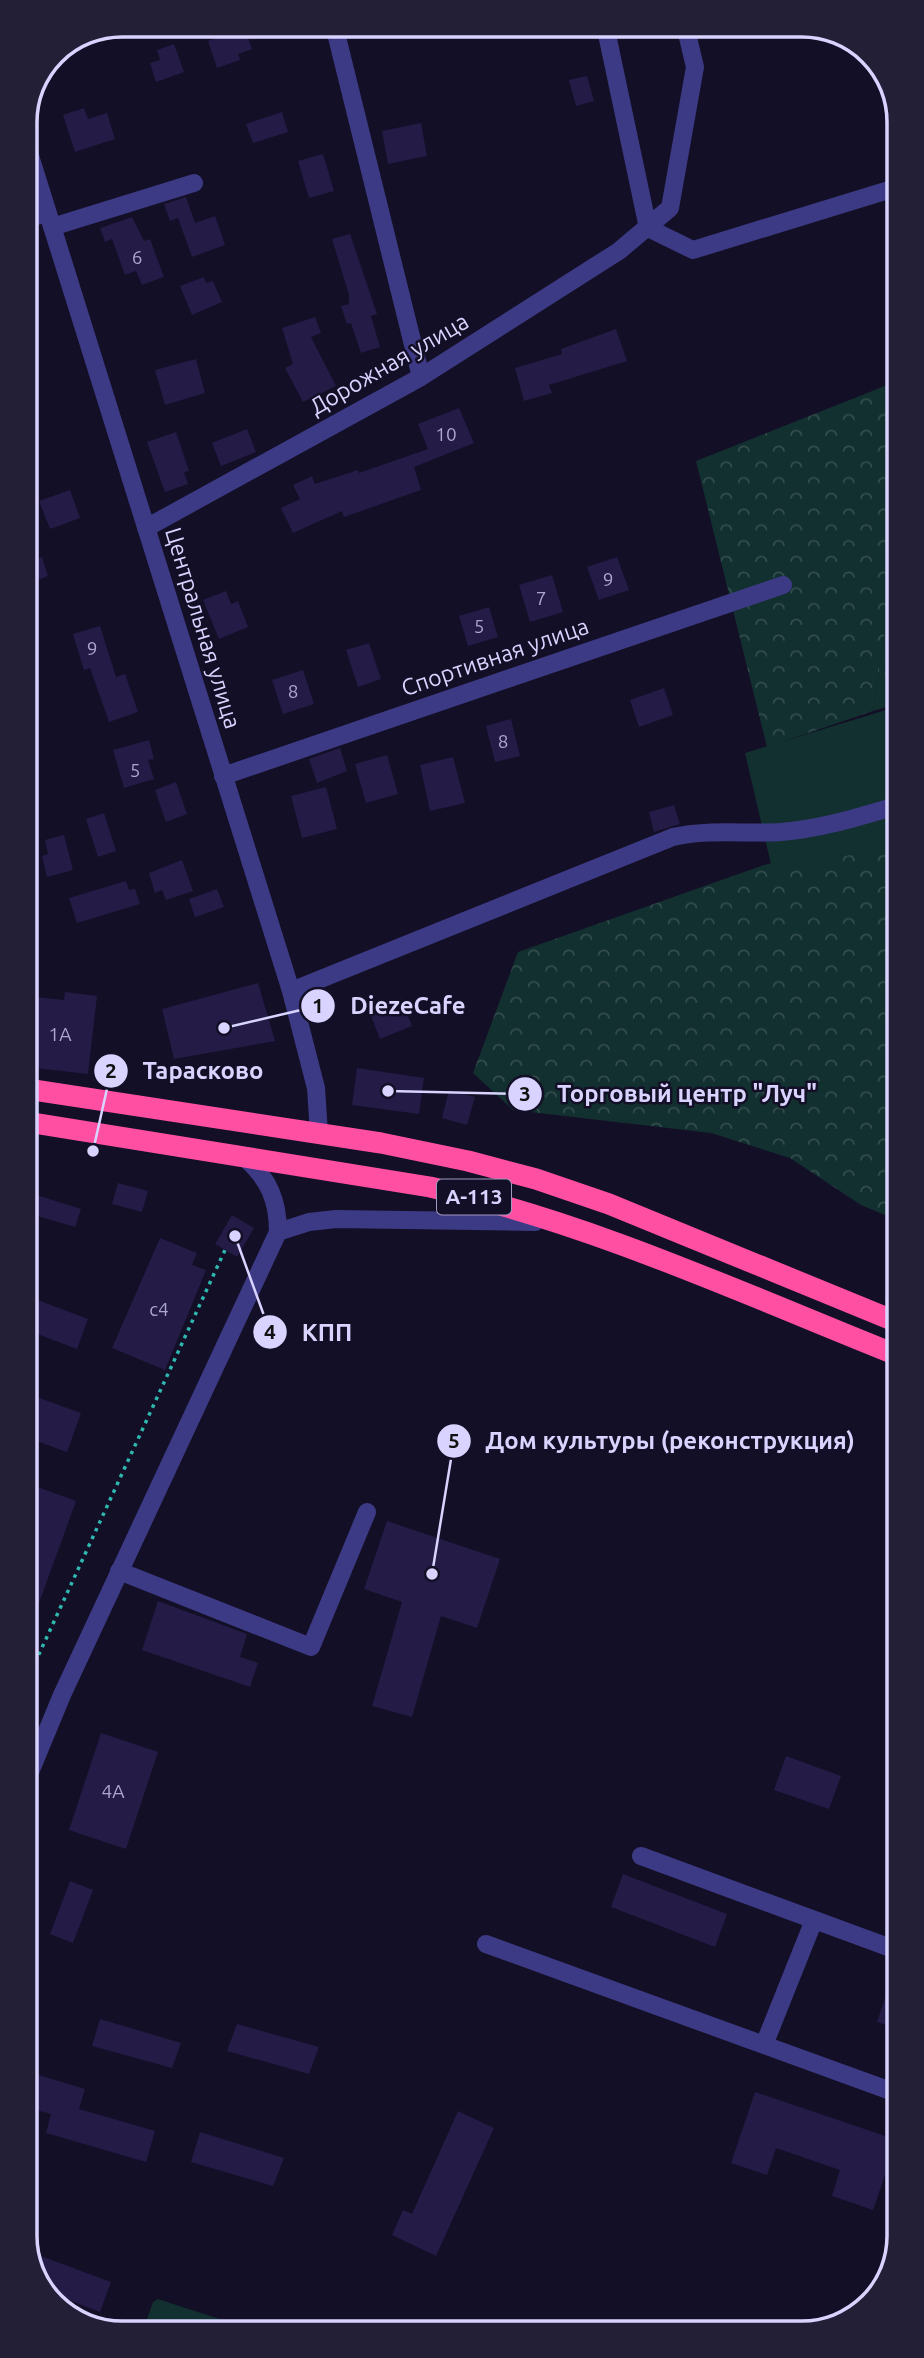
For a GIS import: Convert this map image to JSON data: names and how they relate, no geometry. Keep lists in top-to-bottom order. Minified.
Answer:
{"streets":{"highway":["А-113"],"street":["Дорожная улица","Центральная улица","Спортивная улица"]},"crossings":[["Дорожная улица","Центральная улица"],["Центральная улица","Спортивная улица"],["Центральная улица","А-113"]],"places":["DiezeCafe","Торговый центр \"Луч\"","Тарасково","КПП","Дом культуры (реконструкция)"],"house_numbers":["6","10","9","7","5","9","8","8","5","1А","с4","4А"]}
